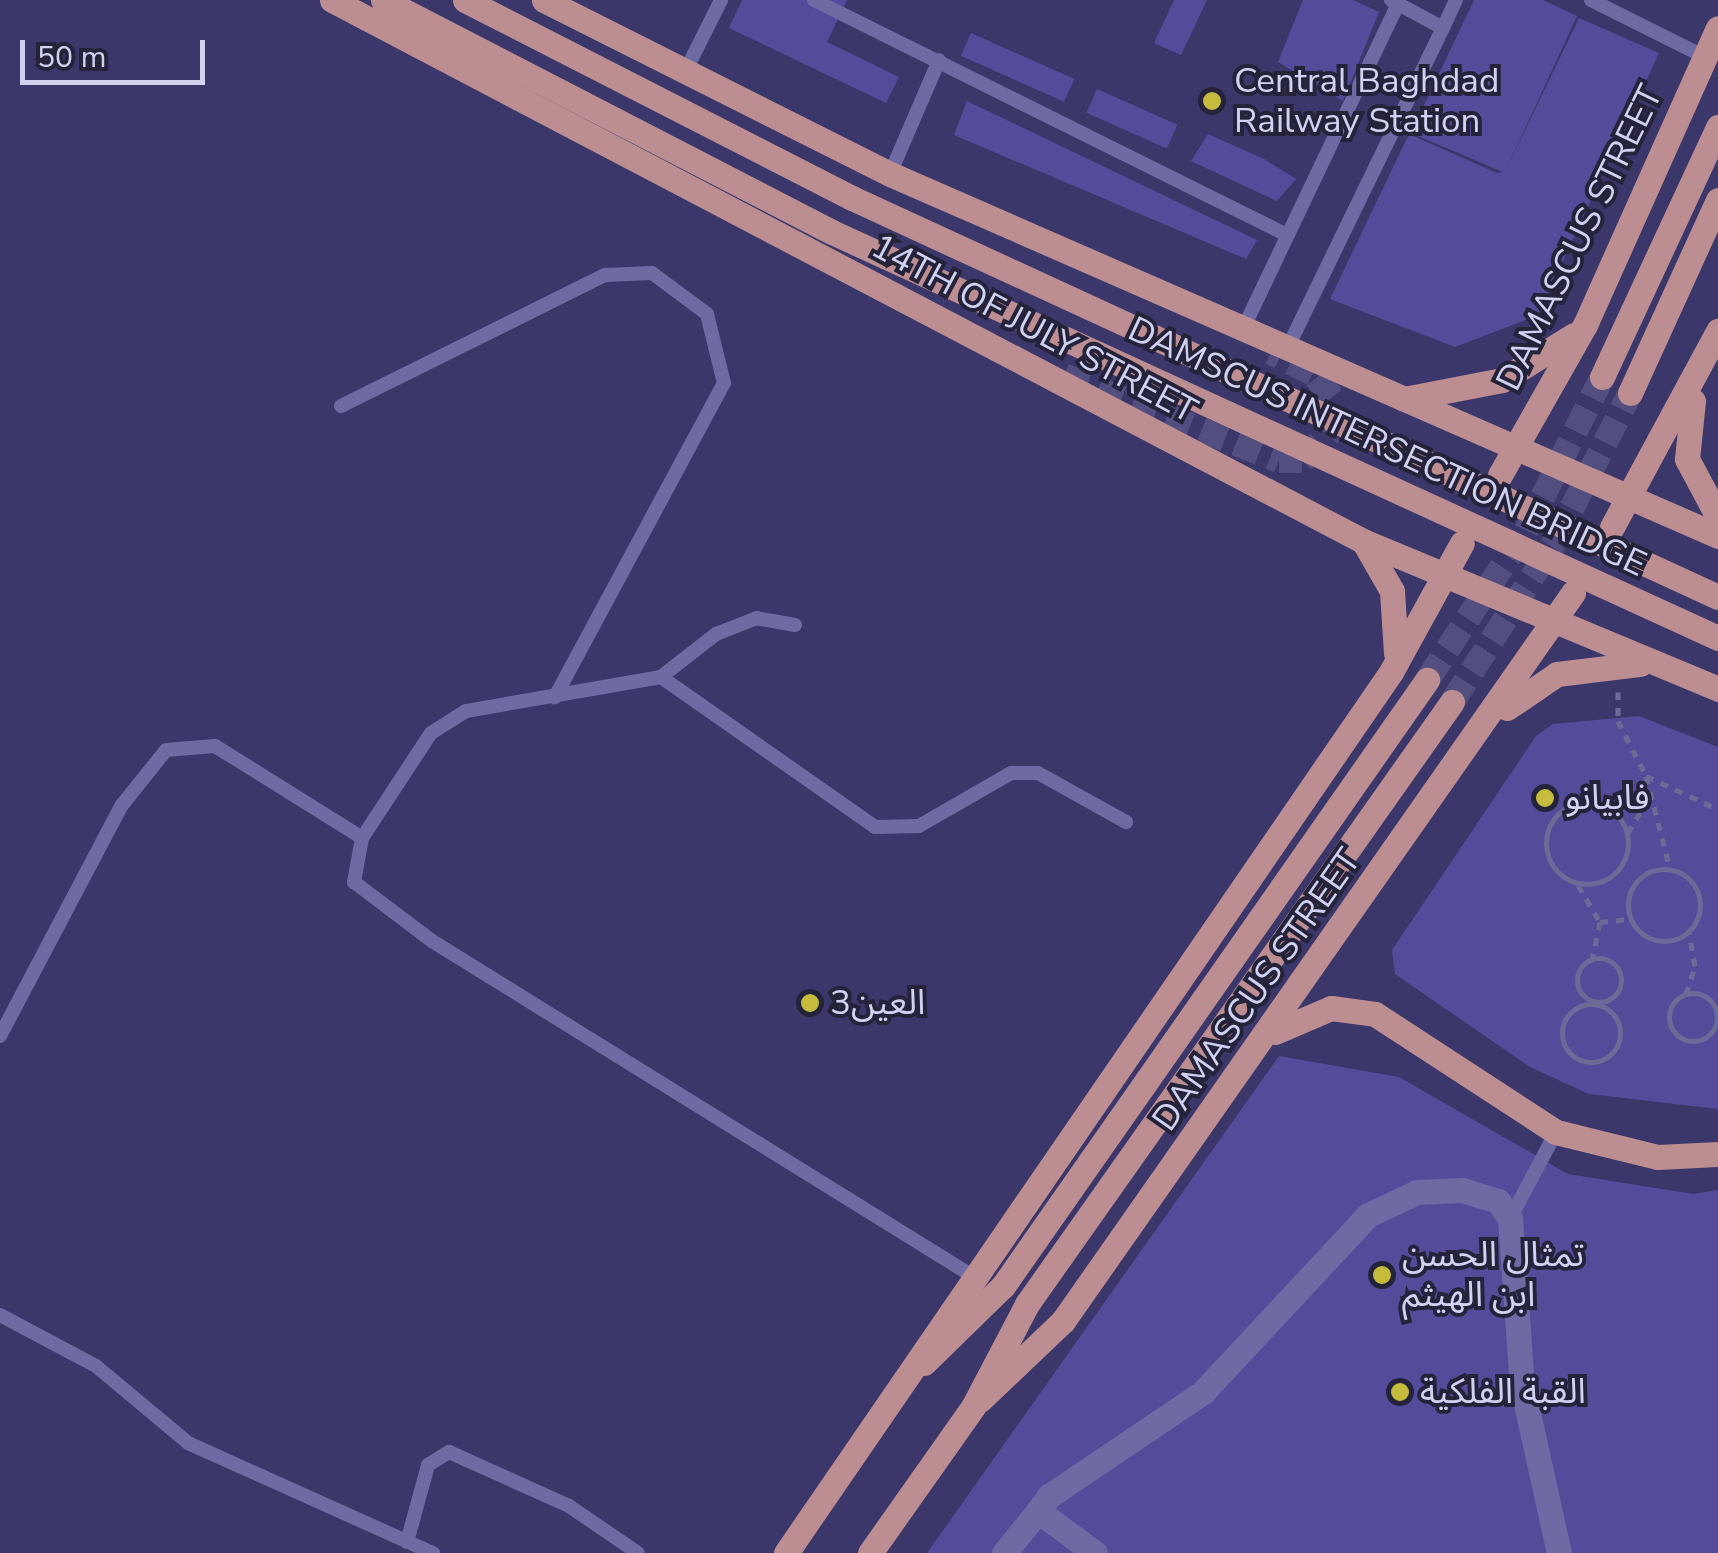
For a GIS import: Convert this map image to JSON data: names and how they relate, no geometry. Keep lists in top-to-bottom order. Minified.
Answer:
{"streets":{"main road":["DAMASCUS STREET","14TH OF JULY STREET","DAMSCUS INTERSECTION BRIDGE"]},"crossings":[["DAMASCUS STREET","14TH OF JULY STREET"]],"places":["Central Baghdad Railway Station","فابيانو","العين3","تمثال الحسن ابن الهيثم","القبة الفلكية"],"scale_bar":"50 m"}
